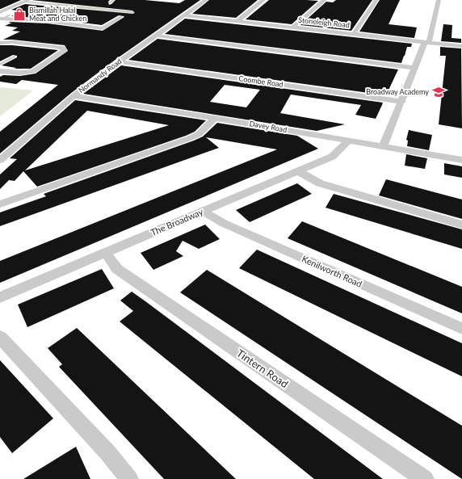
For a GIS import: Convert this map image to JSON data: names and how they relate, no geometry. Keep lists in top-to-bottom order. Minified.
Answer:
{"streets":{"street":["Stoneleigh Road","Normandy Road","Coombe Road","Davey Road","The Broadway","Kenilworth Road","Tintern Road"]},"crossings":[["Stoneleigh Road","Normandy Road"],["Normandy Road","Coombe Road"],["Normandy Road","Davey Road"],["Davey Road","The Broadway"],["The Broadway","Kenilworth Road"],["The Broadway","Tintern Road"]],"places":{"shop":["Bismillah Halal Meat and Chicken"],"school or university":["Broadway Academy"]}}
